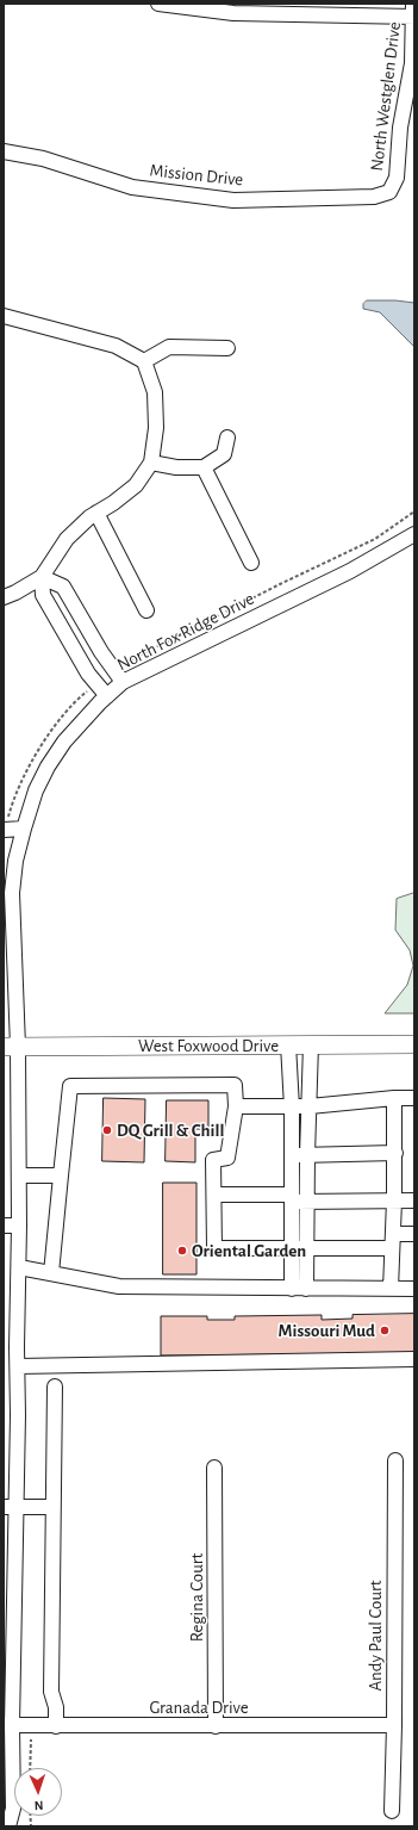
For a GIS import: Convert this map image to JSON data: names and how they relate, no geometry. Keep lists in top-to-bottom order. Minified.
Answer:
{"streets":{"main road":["West Foxwood Drive"],"street":["North Westglen Drive","Mission Drive","North Fox Ridge Drive","Regina Court","Andy Paul Court","Granada Drive"]},"crossings":[["North Westglen Drive","Mission Drive"],["North Fox Ridge Drive","West Foxwood Drive"],["North Fox Ridge Drive","Granada Drive"],["Regina Court","Granada Drive"],["Andy Paul Court","Granada Drive"]],"places":["DQ Grill & Chill","Oriental Garden","Missouri Mud"],"north":"bottom"}
